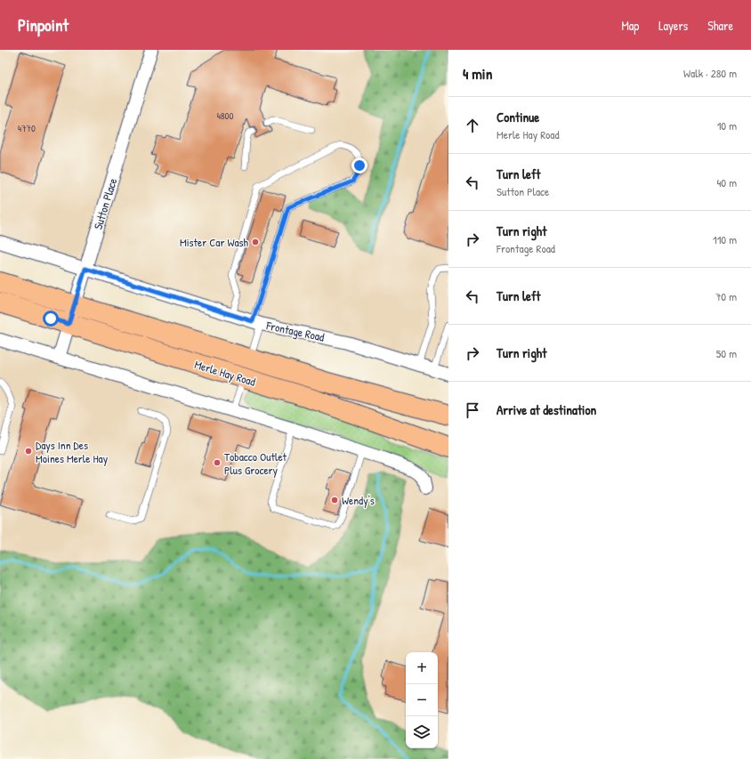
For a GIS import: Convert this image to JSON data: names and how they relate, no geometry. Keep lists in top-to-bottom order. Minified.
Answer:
{"streets":{"main road":["Merle Hay Road"],"street":["Sutton Place","Frontage Road"]},"crossings":[["Sutton Place","Frontage Road"],["Sutton Place","Merle Hay Road"]],"places":["Mister Car Wash","Days Inn Des Moines Merle Hay","Tobacco Outlet Plus Grocery","Wendy's"],"house_numbers":["4800","4770"],"page":{"header":"Pinpoint","nav":["Map","Layers","Share"],"heading":["4 min","Walk · 280 m"],"list":[["Continue","Merle Hay Road","10 m"],["Turn left","Sutton Place","40 m"],["Turn right","Frontage Road","110 m"],["Turn left","70 m"],["Turn right","50 m"],"Arrive at destination"],"map_buttons":["+","−"]}}
